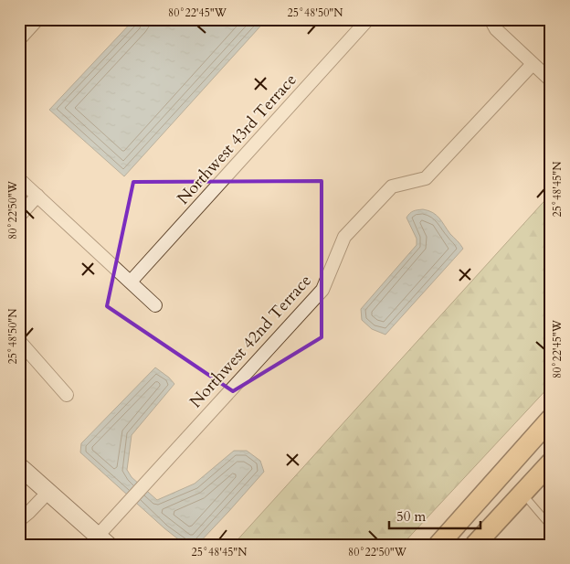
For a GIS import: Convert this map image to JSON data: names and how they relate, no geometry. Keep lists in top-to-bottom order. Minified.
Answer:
{"streets":{"street":["Northwest 43rd Terrace","Northwest 42nd Terrace"]},"scale_bar":"50 m","coordinates":["80°22'45\"W","25°48'50\"N","25°48'45\"N","80°22'50\"W"]}
